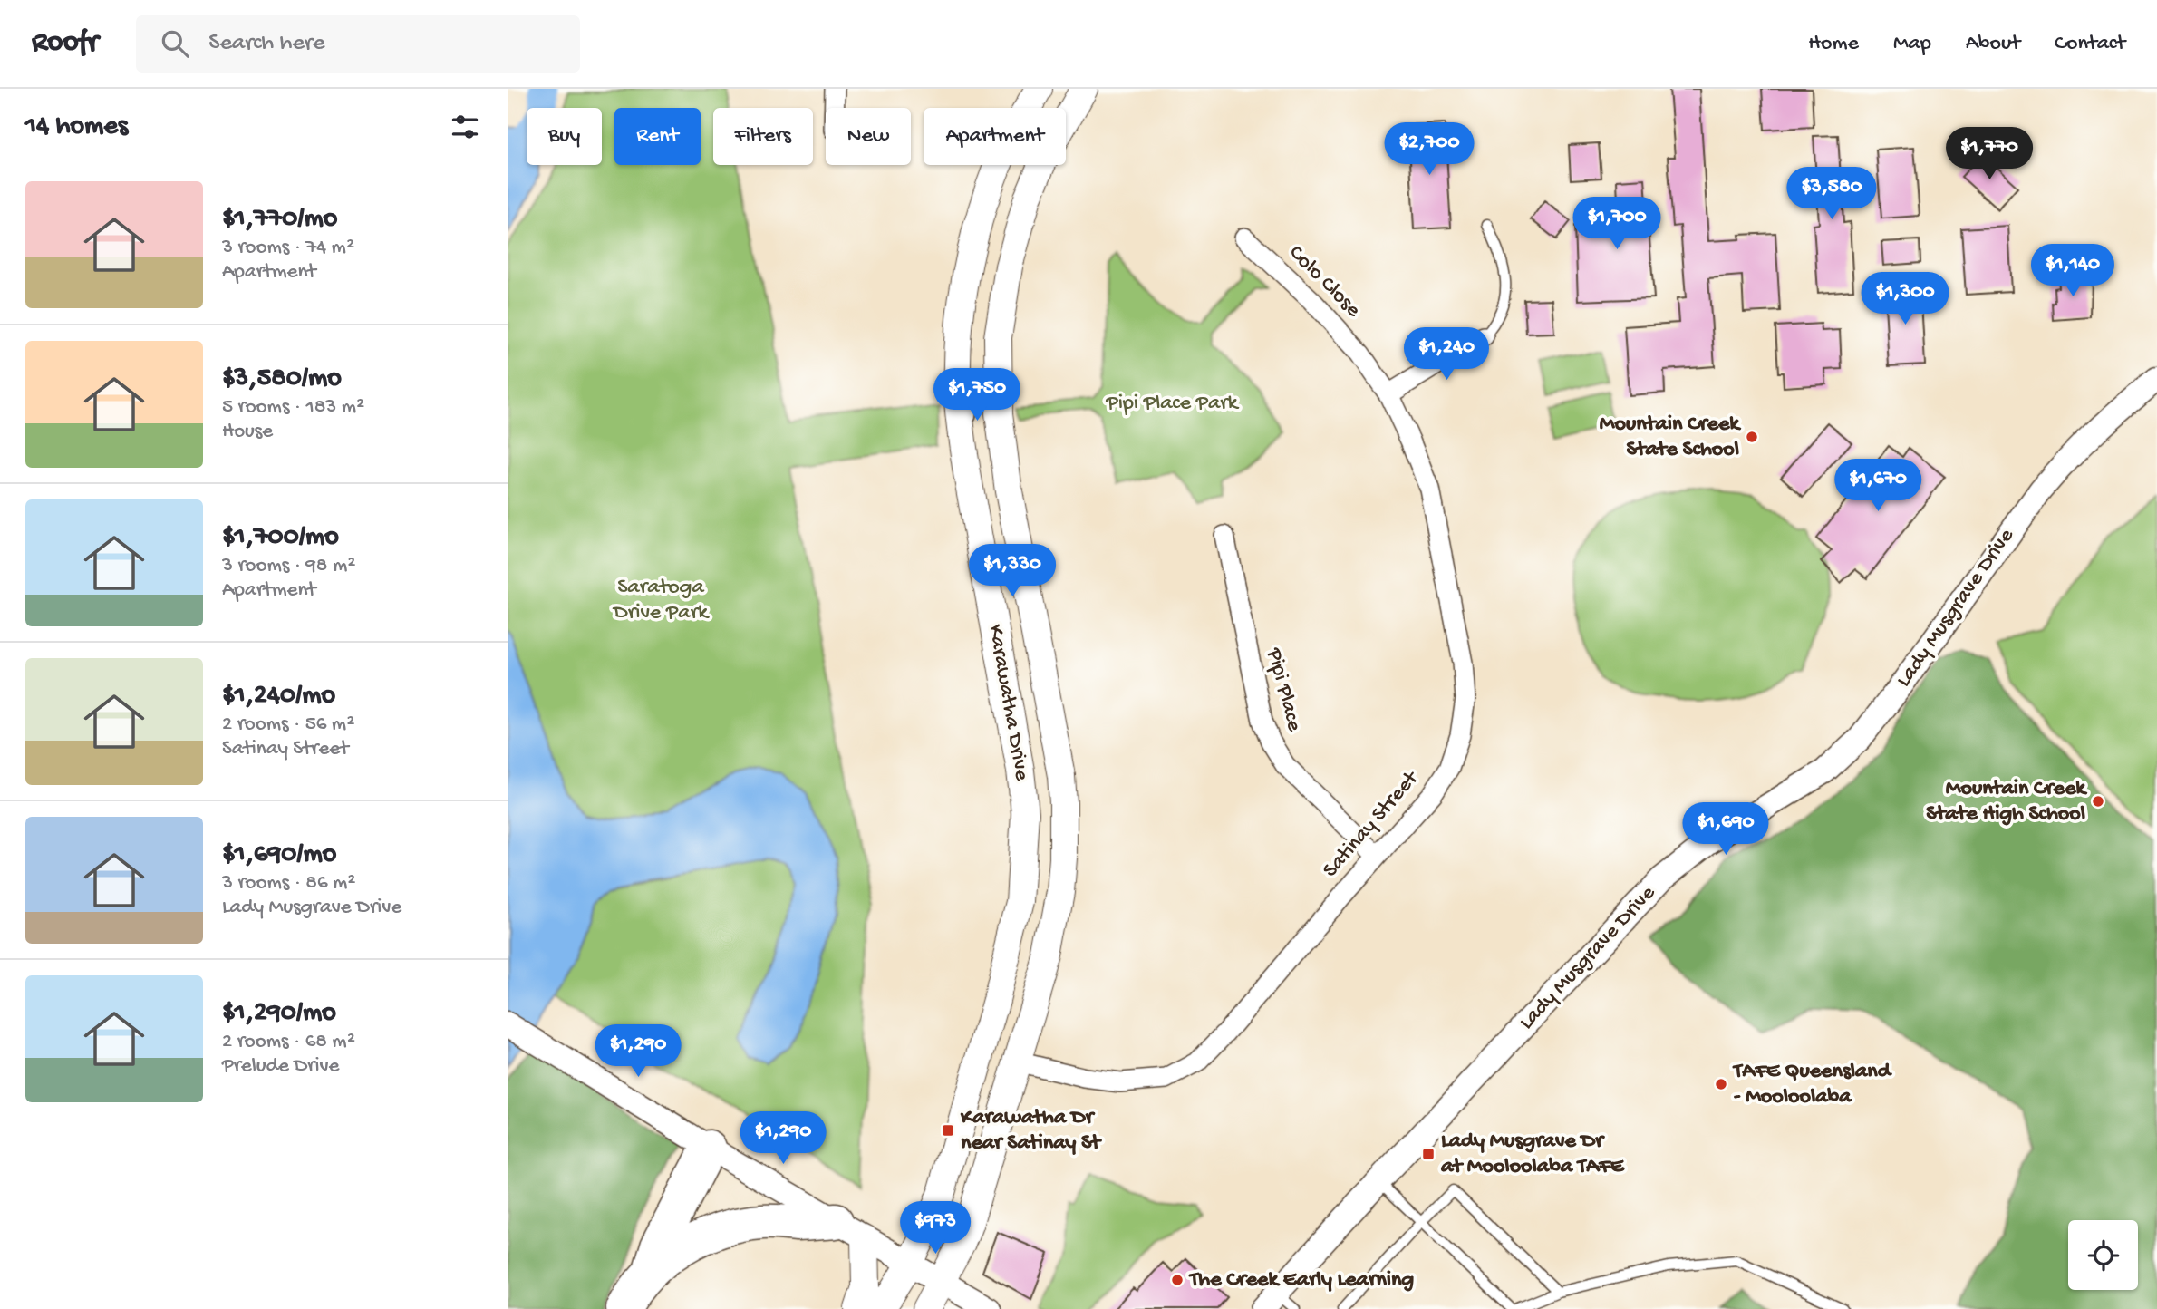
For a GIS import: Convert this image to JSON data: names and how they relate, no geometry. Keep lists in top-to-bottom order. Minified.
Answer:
{"streets":{"main road":["Karawatha Drive"],"street":["Colo Close","Lady Musgrave Drive","Pipi Place","Satinay Street"]},"crossings":[["Colo Close","Satinay Street"],["Pipi Place","Satinay Street"],["Karawatha Drive","Satinay Street"]],"parks":["Pipi Place Park","Saratoga Drive Park"],"places":{"other":["Mountain Creek State School","Mountain Creek State High School","TAFE Queensland - Mooloolaba","The Creek Early Learning"],"transit":["Karawatha Dr near Satinay St","Lady Musgrave Dr at Mooloolaba TAFE"]},"page":{"header":"Roofr","search":"Search here","nav":["Home","Map","About","Contact"],"heading":"14 homes","chip":["Buy","Rent","Filters","New","Apartment"],"price":["$2,700","$1,770","$3,580","$1,700","$1,140","$1,300","$1,240","$1,750","$1,670","$1,330","$1,690","$1,290","$1,290","$973"],"list":[{"name":"$1,770/mo","note":"3 rooms · 74 m² · Apartment"},{"name":"$3,580/mo","note":"5 rooms · 183 m² · House"},{"name":"$1,700/mo","note":"3 rooms · 98 m² · Apartment"},{"name":"$1,240/mo","note":"2 rooms · 56 m² · Satinay Street"},{"name":"$1,690/mo","note":"3 rooms · 86 m² · Lady Musgrave Drive"},{"name":"$1,290/mo","note":"2 rooms · 68 m² · Prelude Drive"}]}}
